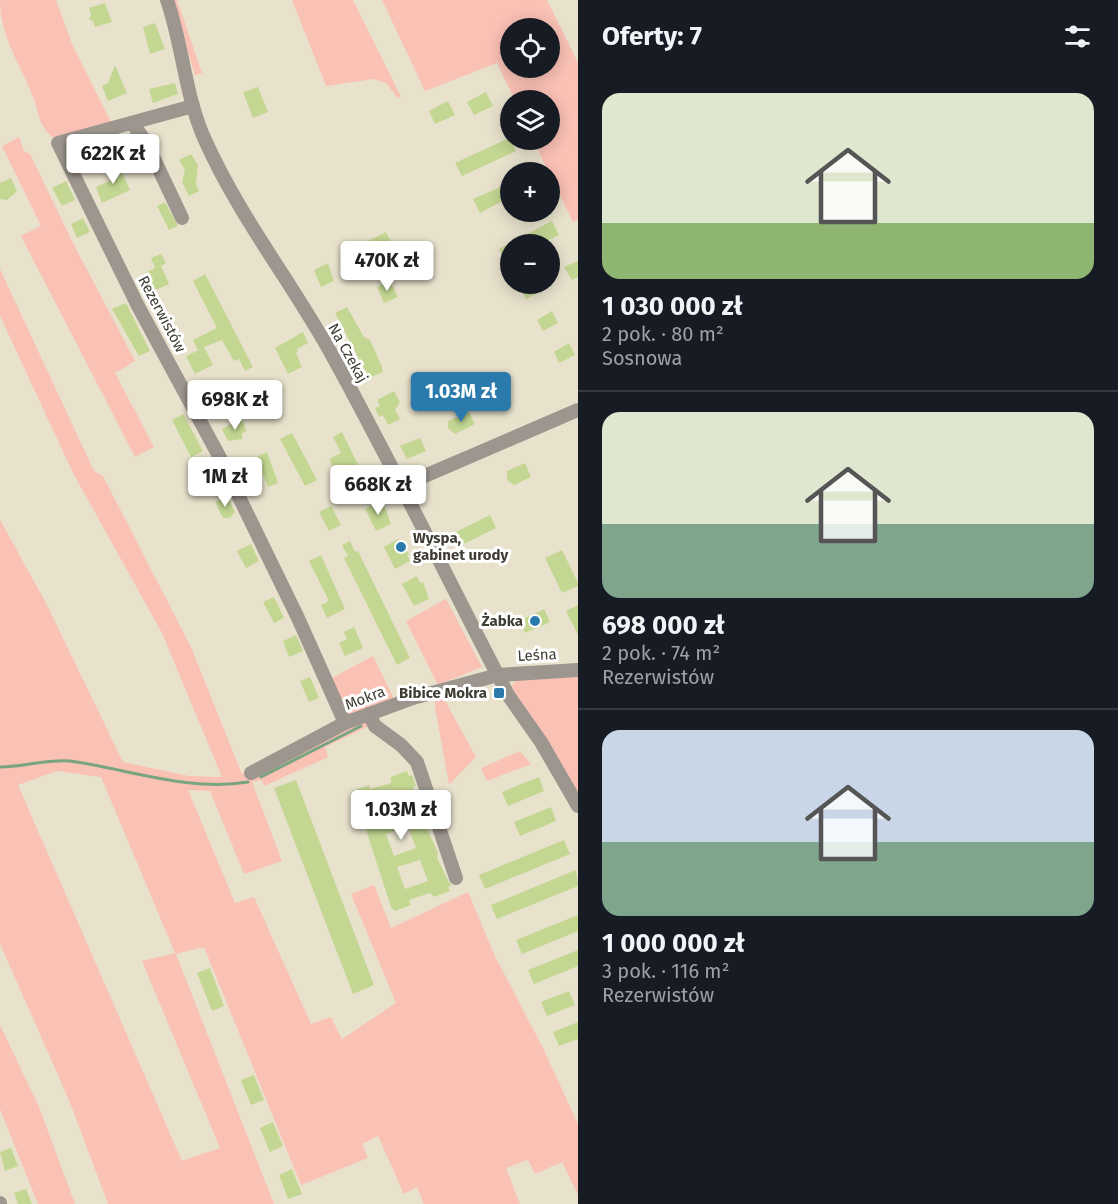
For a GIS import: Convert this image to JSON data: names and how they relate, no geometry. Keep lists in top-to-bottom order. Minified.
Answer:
{"streets":{"street":["Rezerwistów","Na Czekaj","Leśna","Mokra"]},"crossings":[["Rezerwistów","Na Czekaj"],["Rezerwistów","Mokra"],["Na Czekaj","Leśna"],["Na Czekaj","Mokra"],["Leśna","Mokra"]],"places":{"other":["Wyspa, gabinet urody","Żabka"],"transit":["Bibice Mokra"]},"page":{"heading":"Oferty: 7","map_buttons":["+","−"],"list":[{"name":"1 030 000 zł","note":"2 pok. · 80 m² · Sosnowa"},{"name":"698 000 zł","note":"2 pok. · 74 m² · Rezerwistów"},{"name":"1 000 000 zł","note":"3 pok. · 116 m² · Rezerwistów"}],"price":["622K zł","470K zł","1.03M zł","698K zł","1M zł","668K zł","1.03M zł"]}}
